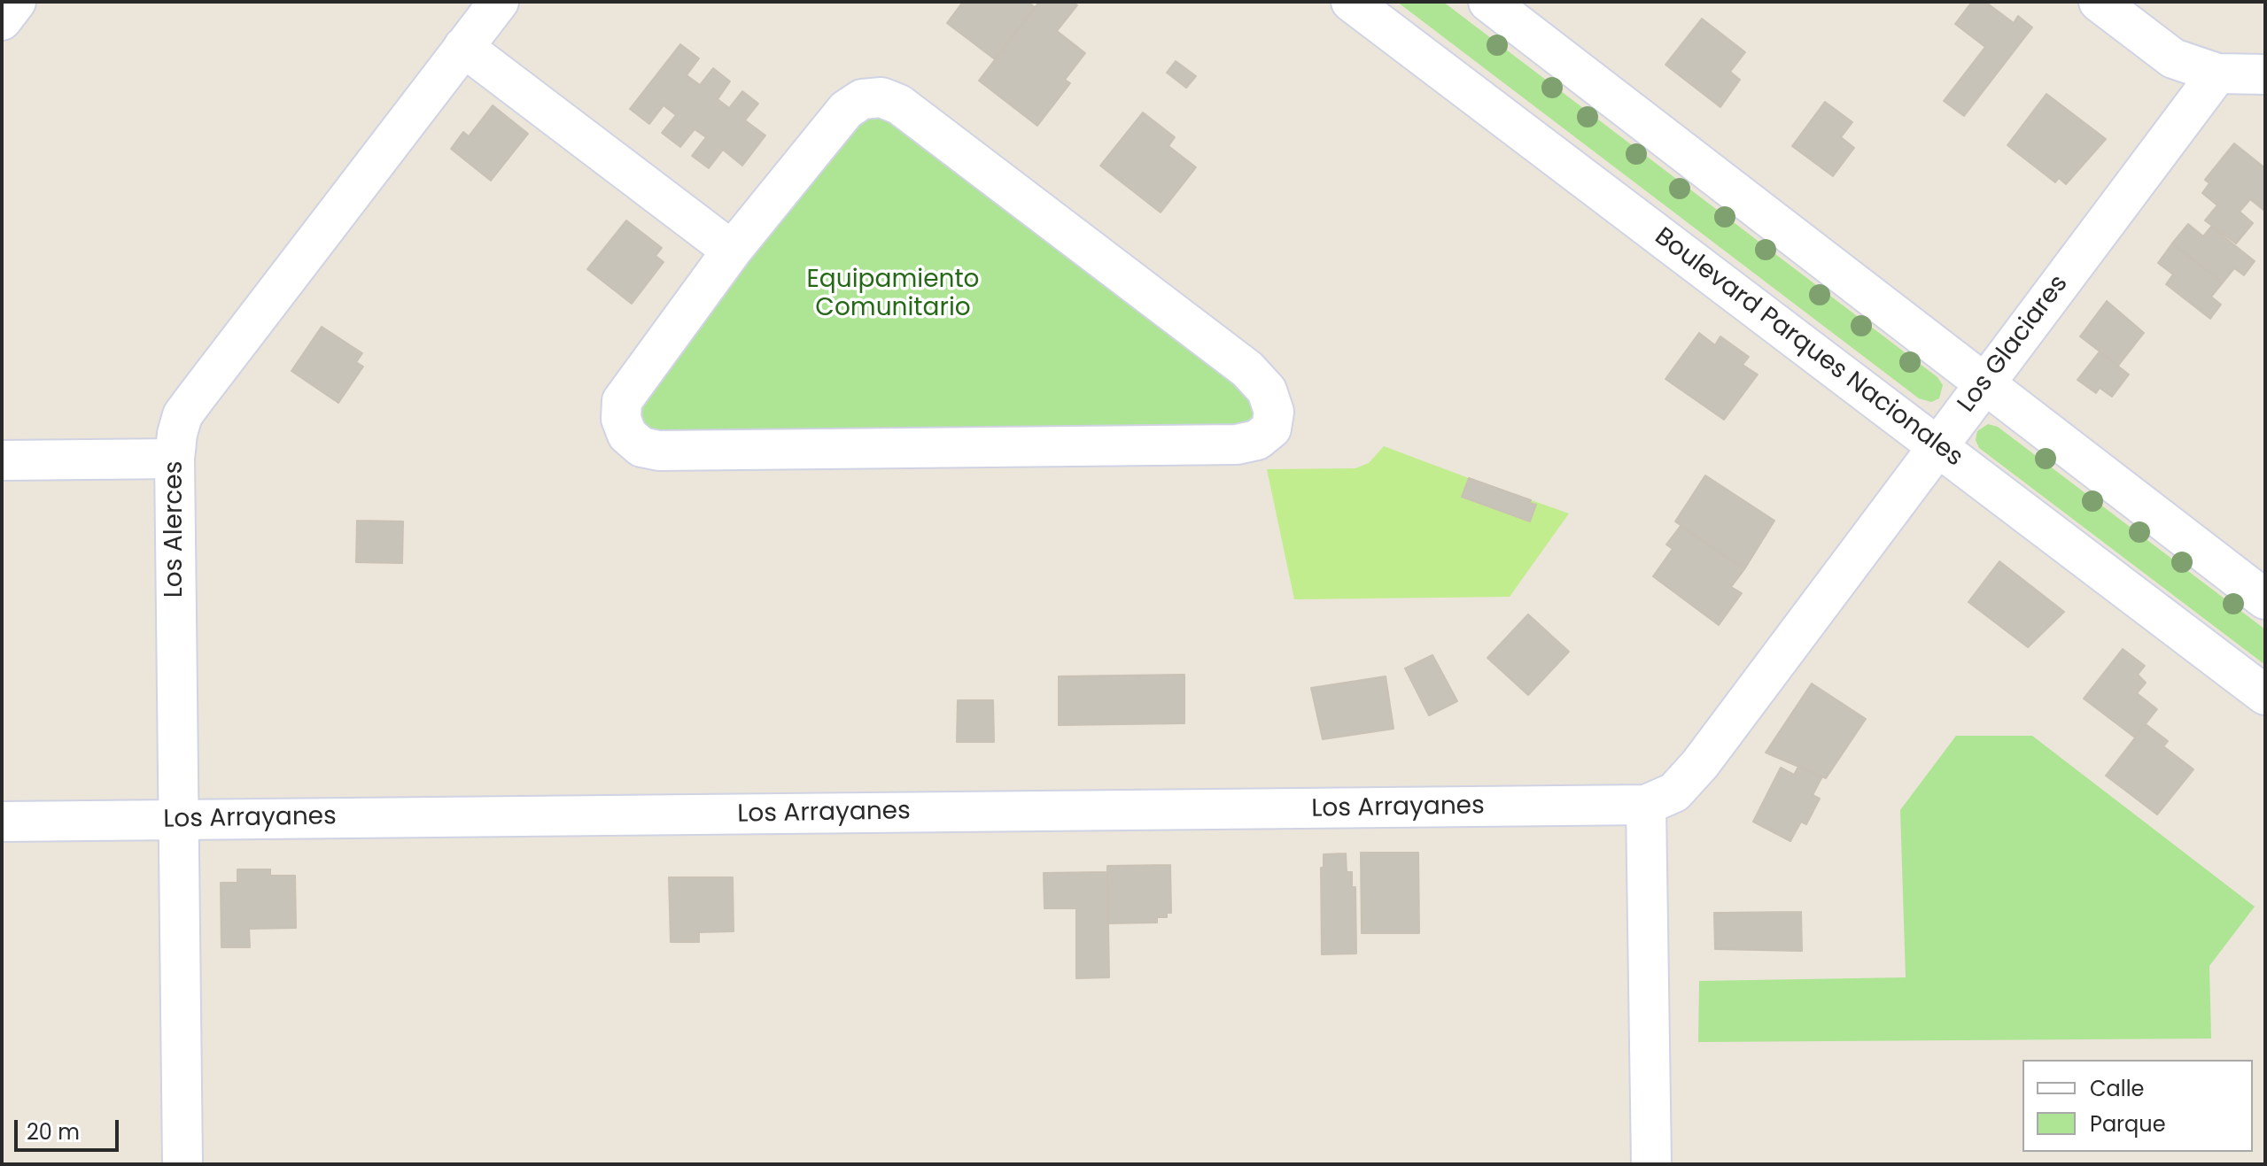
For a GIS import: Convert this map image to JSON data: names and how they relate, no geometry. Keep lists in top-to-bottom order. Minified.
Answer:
{"streets":{"street":["Los Glaciares","Boulevard Parques Nacionales","Los Alerces","Los Arrayanes"]},"crossings":[["Los Glaciares","Boulevard Parques Nacionales"],["Los Glaciares","Los Arrayanes"],["Los Alerces","Los Arrayanes"]],"parks":["Equipamiento Comunitario"],"legend":["Calle","Parque"],"scale_bar":"20 m"}
